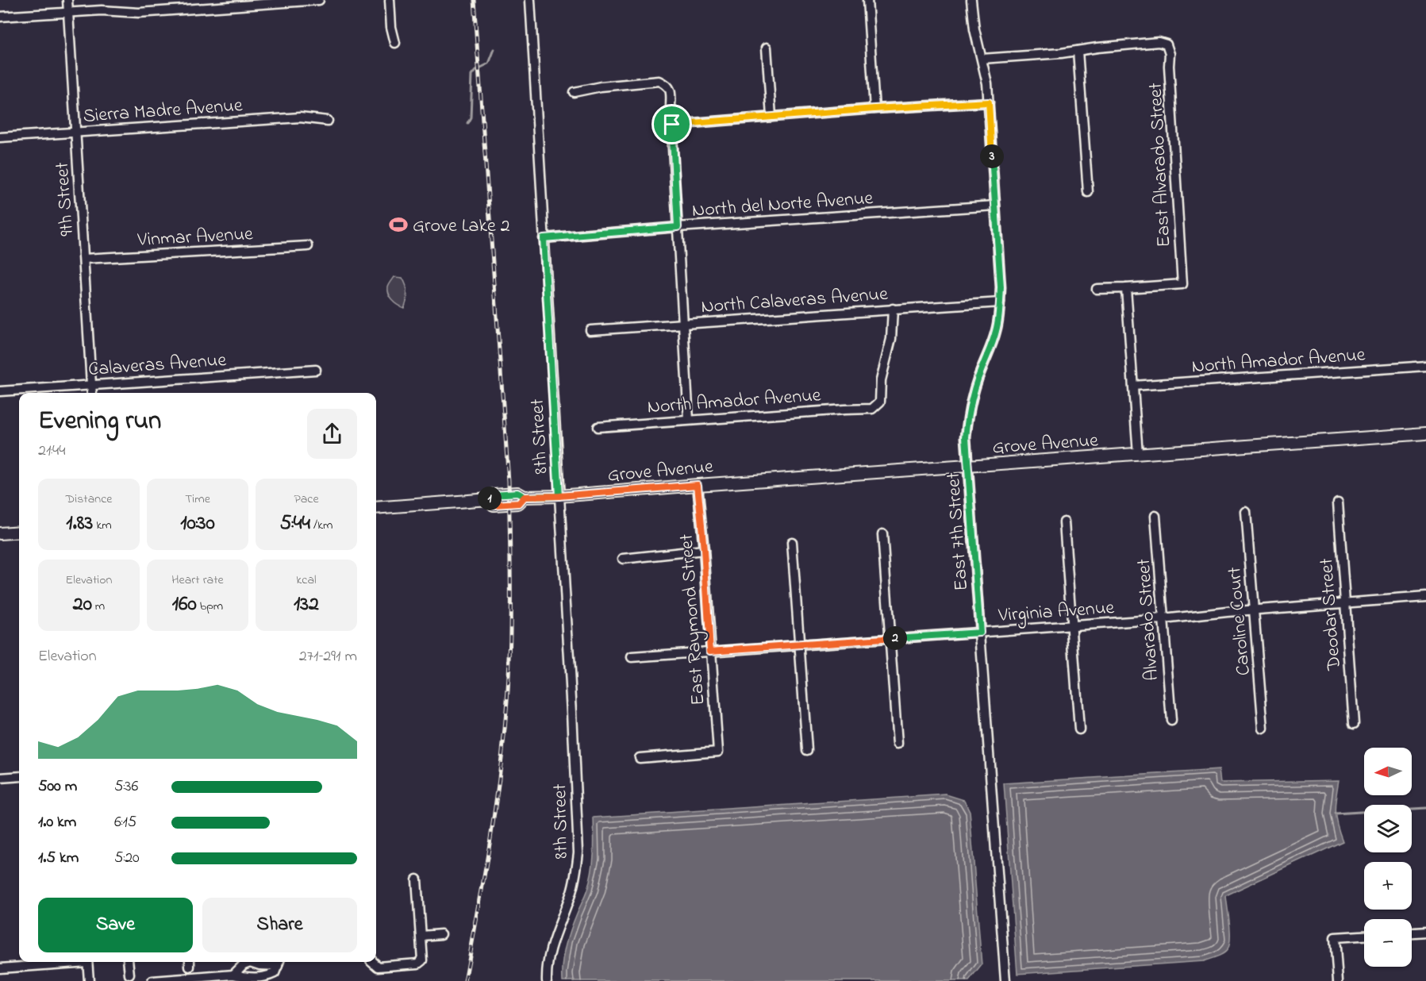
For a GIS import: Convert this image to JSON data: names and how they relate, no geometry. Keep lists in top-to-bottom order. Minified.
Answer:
{"streets":{"main road":["Grove Avenue"],"street":["Sierra Madre Avenue","East Alvarado Street","9th Street","North del Norte Avenue","Vinmar Avenue","North Calaveras Avenue","North Amador Avenue","Calaveras Avenue","8th Street","East 7th Street","Virginia Avenue","Deodar Street","East Raymond Street","Alvarado Street","Caroline Court"]},"crossings":[["Sierra Madre Avenue","9th Street"],["9th Street","Vinmar Avenue"],["9th Street","Calaveras Avenue"],["North del Norte Avenue","8th Street"],["North del Norte Avenue","East 7th Street"],["North Calaveras Avenue","North Amador Avenue"],["North Calaveras Avenue","East 7th Street"],["8th Street","Grove Avenue"],["Grove Avenue","East 7th Street"],["Grove Avenue","East Raymond Street"],["East 7th Street","Virginia Avenue"],["Virginia Avenue","Deodar Street"],["Virginia Avenue","East Raymond Street"],["Virginia Avenue","Alvarado Street"],["Virginia Avenue","Caroline Court"]],"places":{"sports":["Grove Lake 2"]},"north":"left","page":{"pins":["3","1","2"],"heading":["Evening run","21:44"],"stats":[["Distance","1.83 km"],["Time","10:30"],["Pace","5:44 /km"],["Elevation","20 m"],["Heart rate","160 bpm"],["kcal","132"]],"chart":["Elevation","271–291 m"],"map_buttons":["+","−"],"list":[{"name":"500 m","note":"5:36"},{"name":"1.0 km","note":"6:15"},{"name":"1.5 km","note":"5:20"}],"buttons":["Save","Share"]}}
